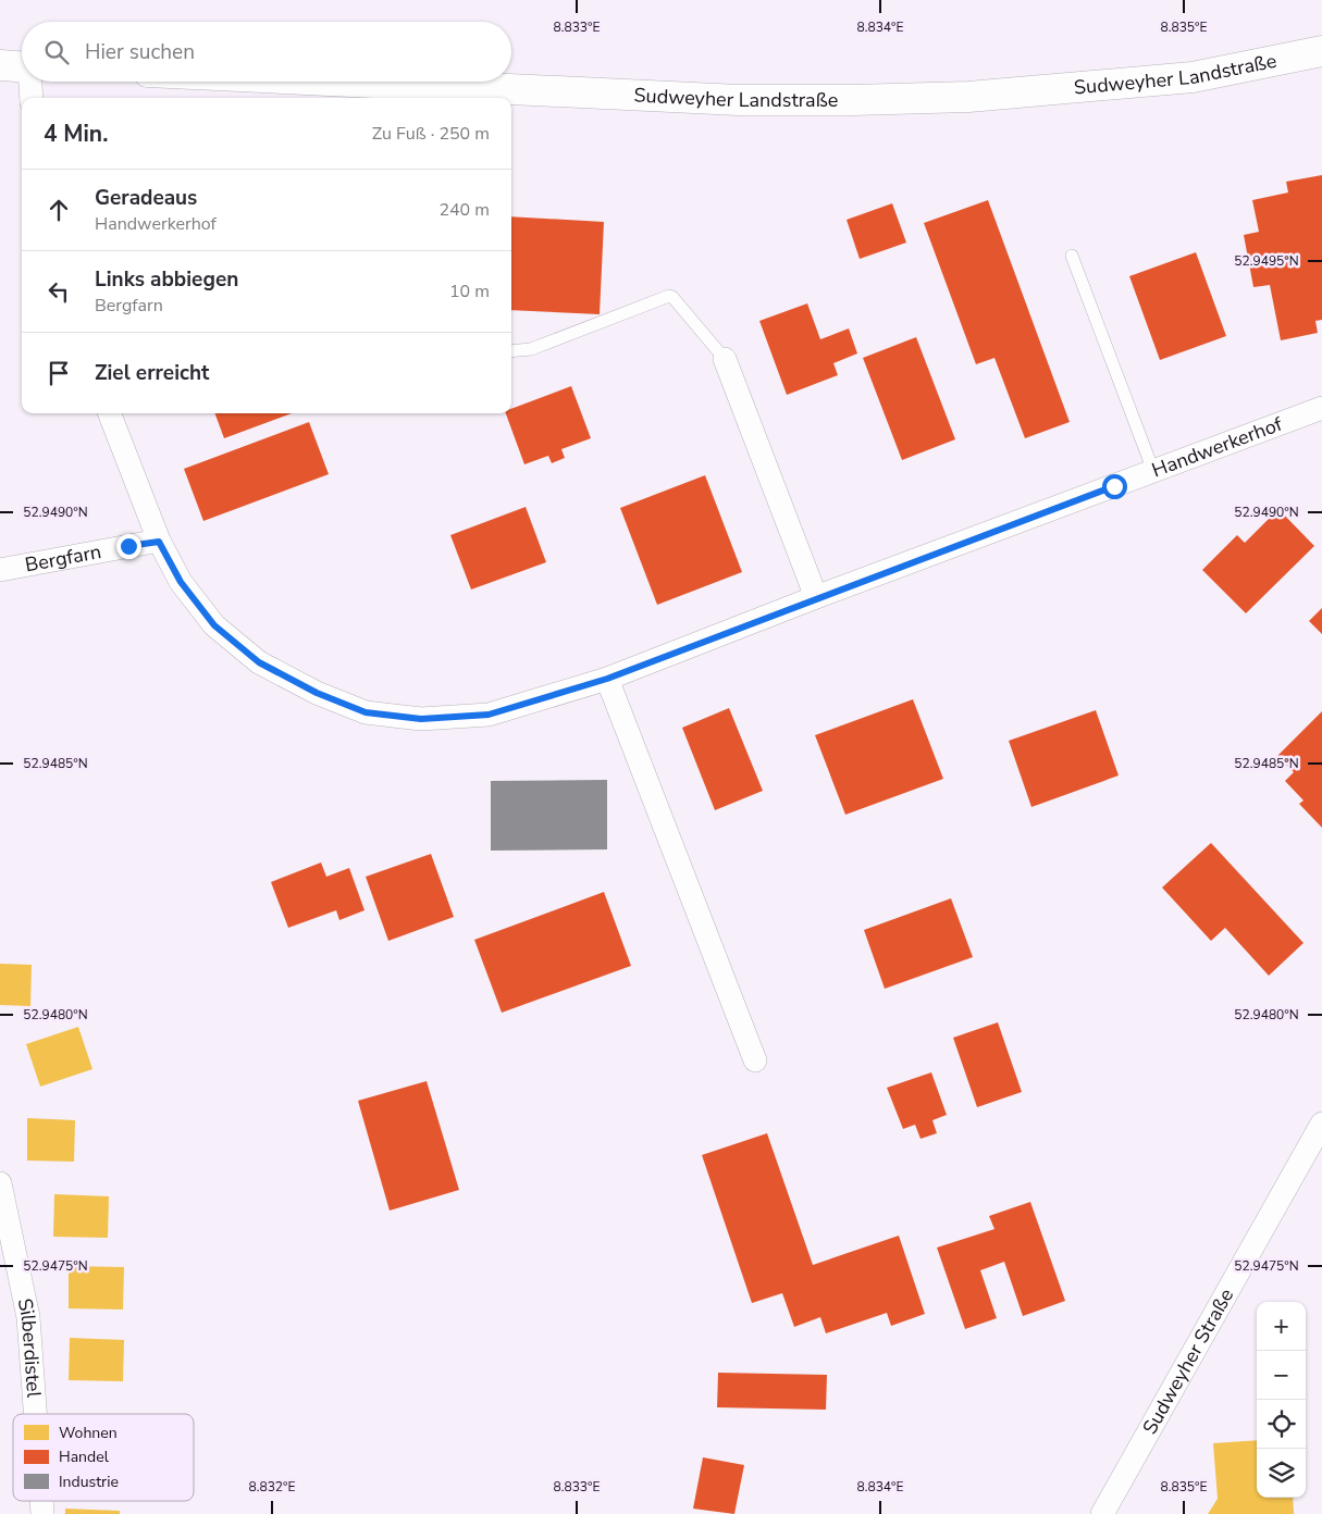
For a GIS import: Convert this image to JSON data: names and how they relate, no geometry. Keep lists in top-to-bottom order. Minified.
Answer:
{"streets":{"main road":["Sudweyher Landstraße"],"street":["Handwerkerhof","Bergfarn","Silberdistel","Sudweyher Straße"]},"crossings":[["Handwerkerhof","Bergfarn"]],"legend":["Wohnen","Handel","Industrie"],"page":{"search":"Hier suchen","heading":["4 Min.","Zu Fuß · 250 m"],"list":[["Geradeaus","Handwerkerhof","240 m"],["Links abbiegen","Bergfarn","10 m"],"Ziel erreicht"],"map_buttons":["+","−"]},"coordinates":["8.833°E","8.834°E","8.835°E","52.9495°N","52.9490°N","52.9485°N","52.9480°N","52.9475°N","8.832°E"]}
